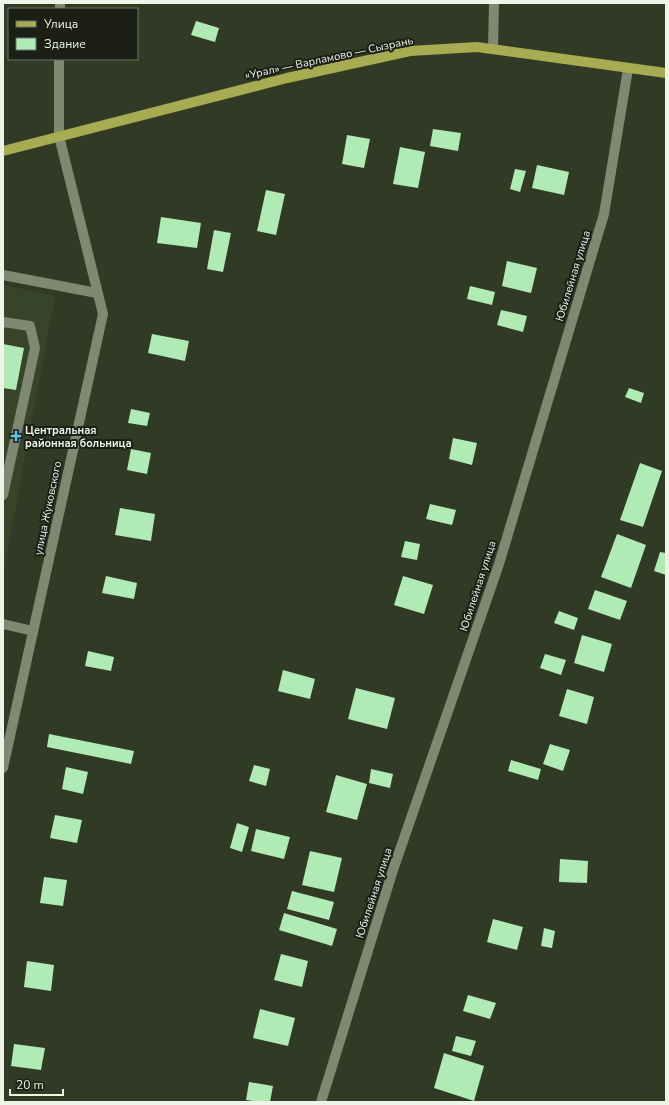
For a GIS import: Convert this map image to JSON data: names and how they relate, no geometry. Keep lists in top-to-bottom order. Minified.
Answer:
{"streets":{"main road":["«Урал» — Варламово — Сызрань"],"street":["Юбилейная улица","улица Жуковского"]},"crossings":[["«Урал» — Варламово — Сызрань","Юбилейная улица"],["«Урал» — Варламово — Сызрань","улица Жуковского"]],"places":{"health":["Центральная районная больница"]},"legend":["Улица","Здание"],"scale_bar":"20 m"}
